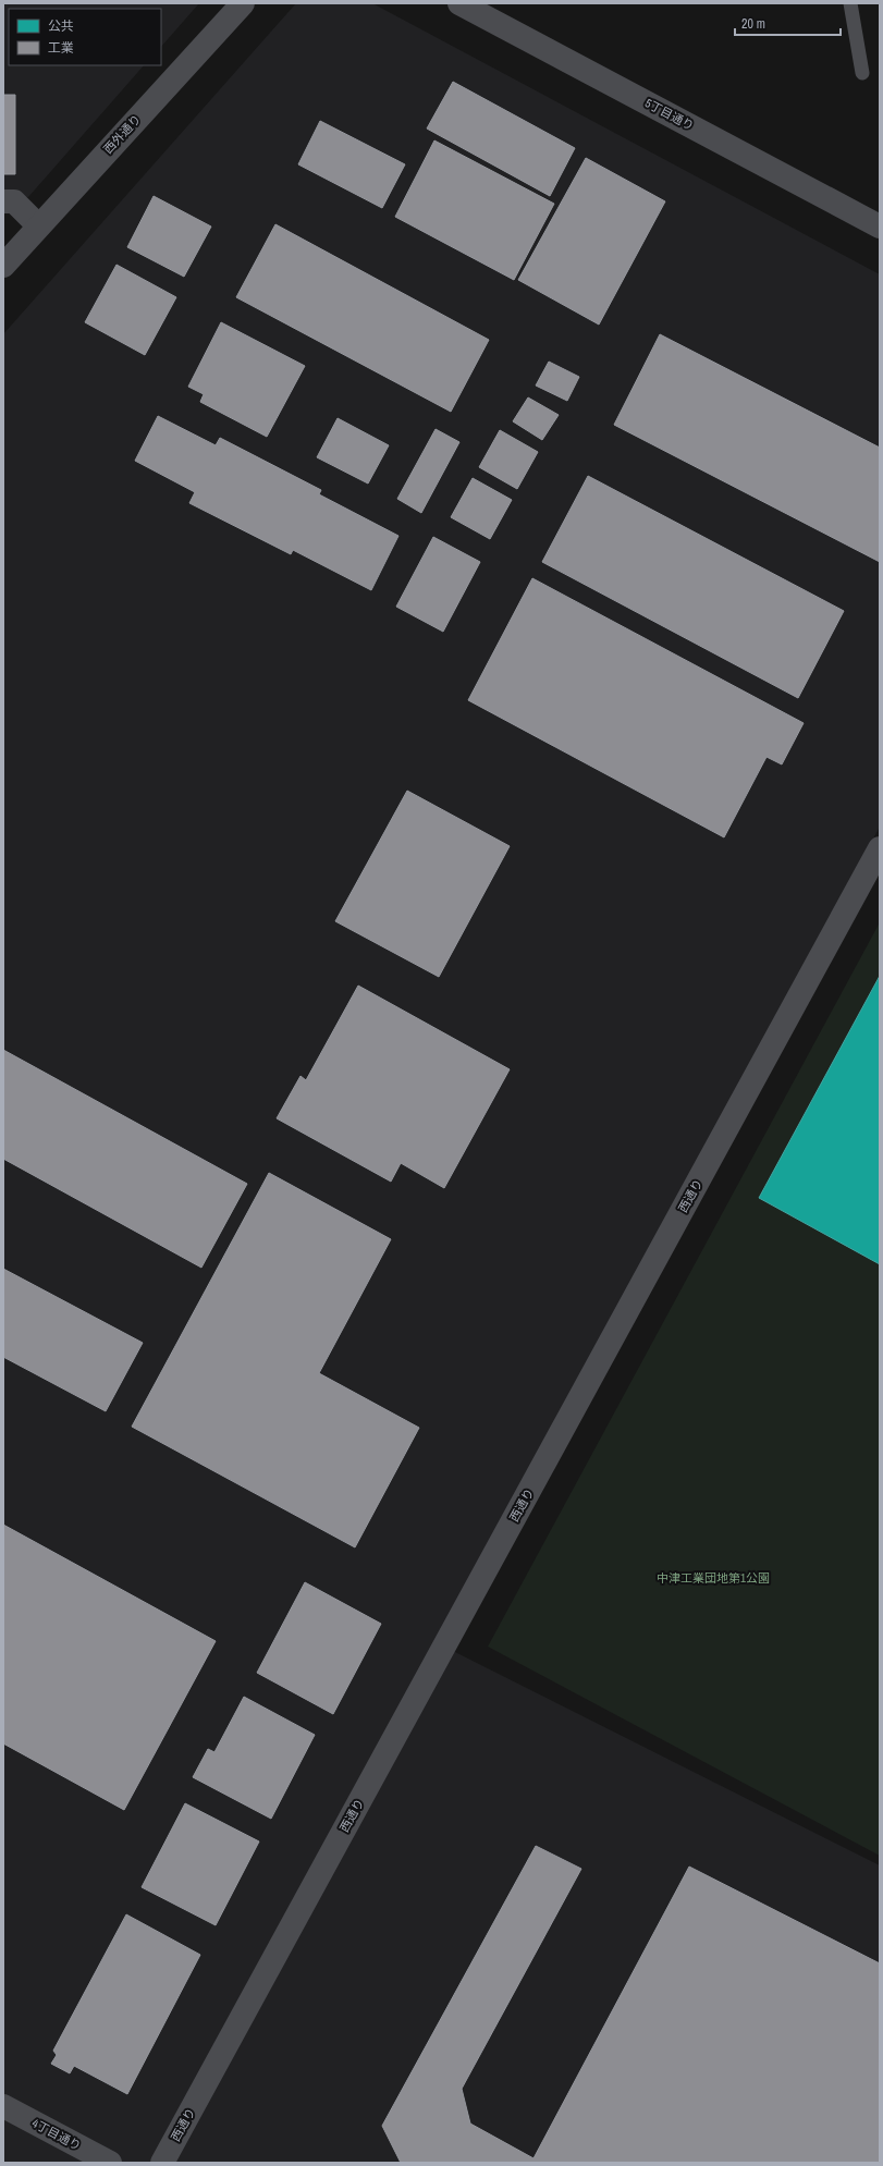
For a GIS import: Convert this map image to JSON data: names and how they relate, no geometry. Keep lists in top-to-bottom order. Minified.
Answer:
{"streets":{"street":["5丁目通り","西外通り","西通り","4丁目通り"]},"parks":["中津工業団地第1公園"],"legend":["公共","工業"],"scale_bar":"20 m"}
